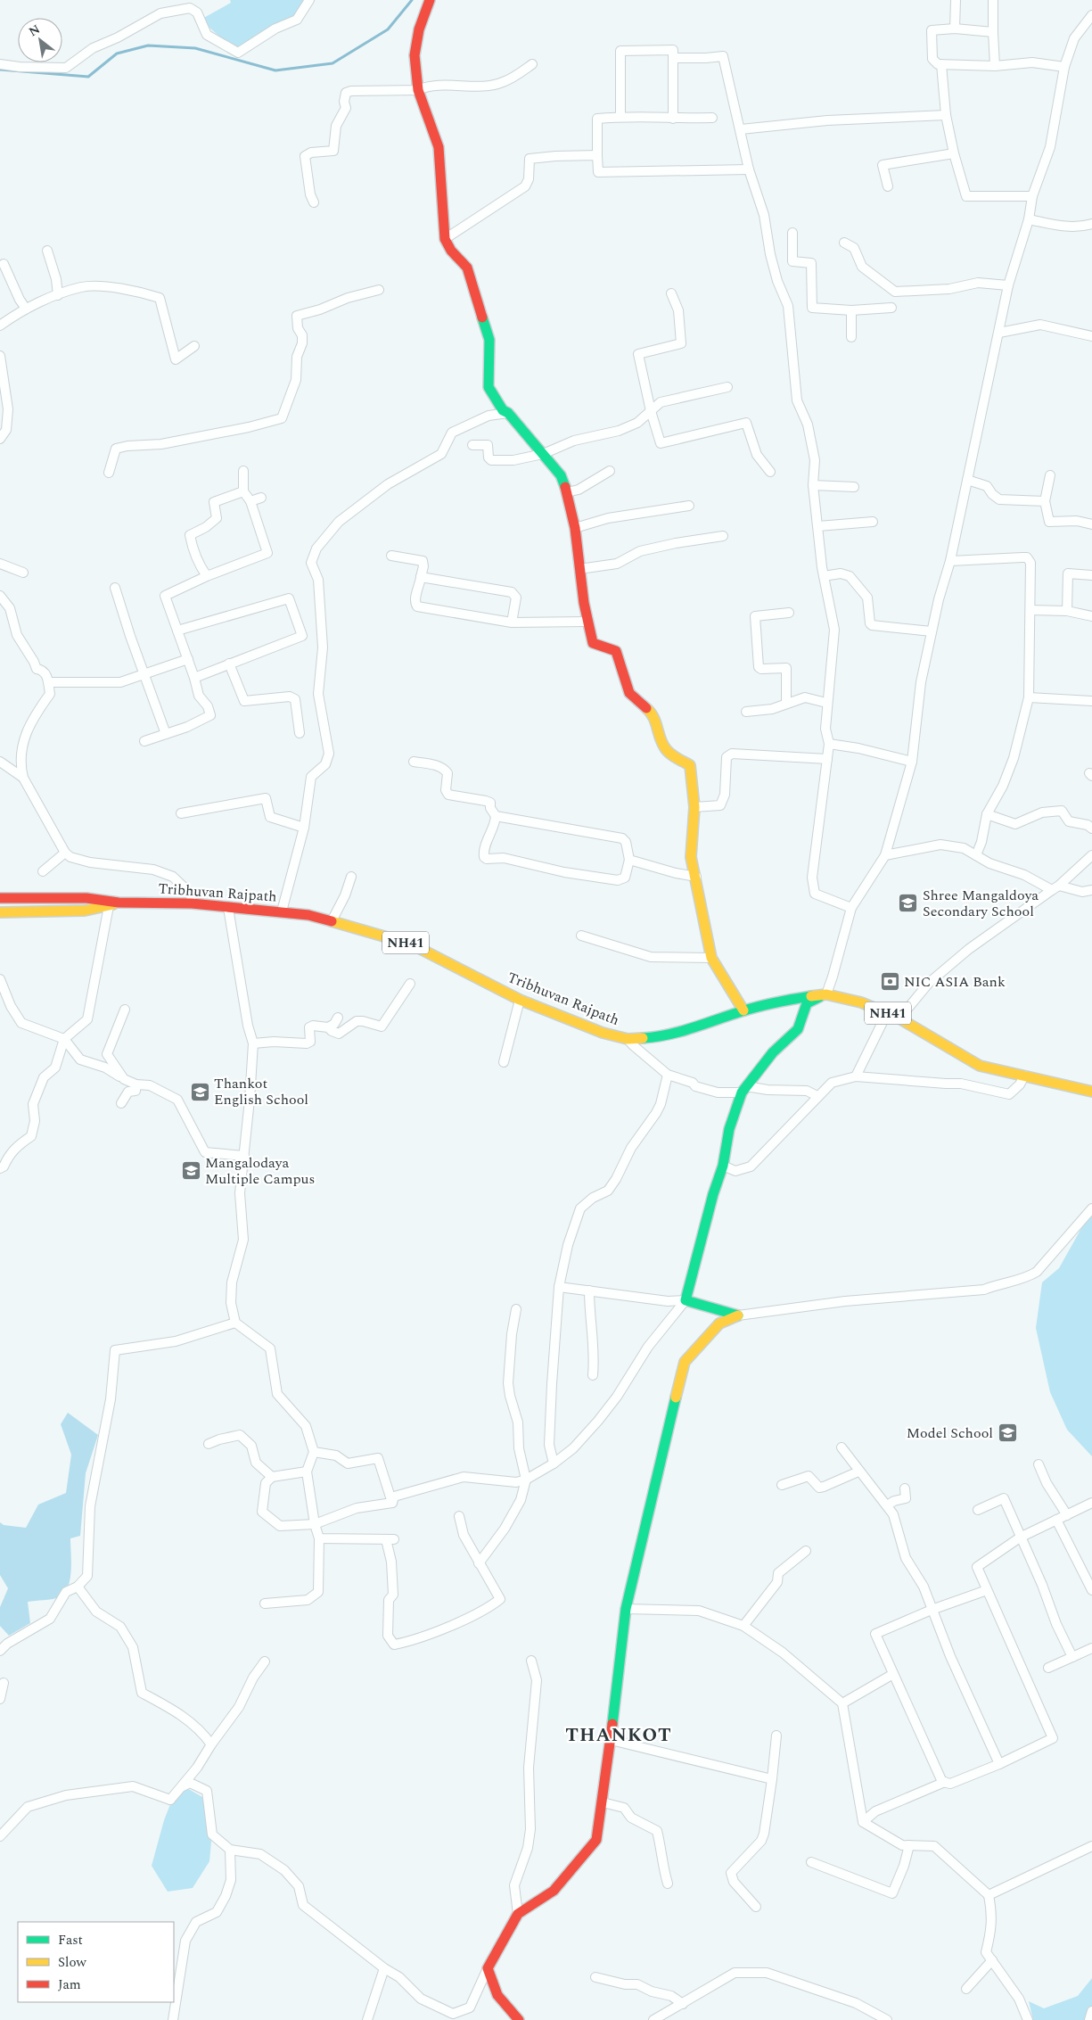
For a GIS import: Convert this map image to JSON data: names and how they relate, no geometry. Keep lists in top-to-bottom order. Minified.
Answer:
{"streets":{"main road":["Tribhuvan Rajpath","NH41"]},"districts":["THANKOT"],"places":{"school or university":["Shree Mangaldoya Secondary School","Thankot English School","Mangalodaya Multiple Campus","Model School"],"bank":["NIC ASIA Bank"]},"legend":["Fast","Slow","Jam"],"north":"top left"}
